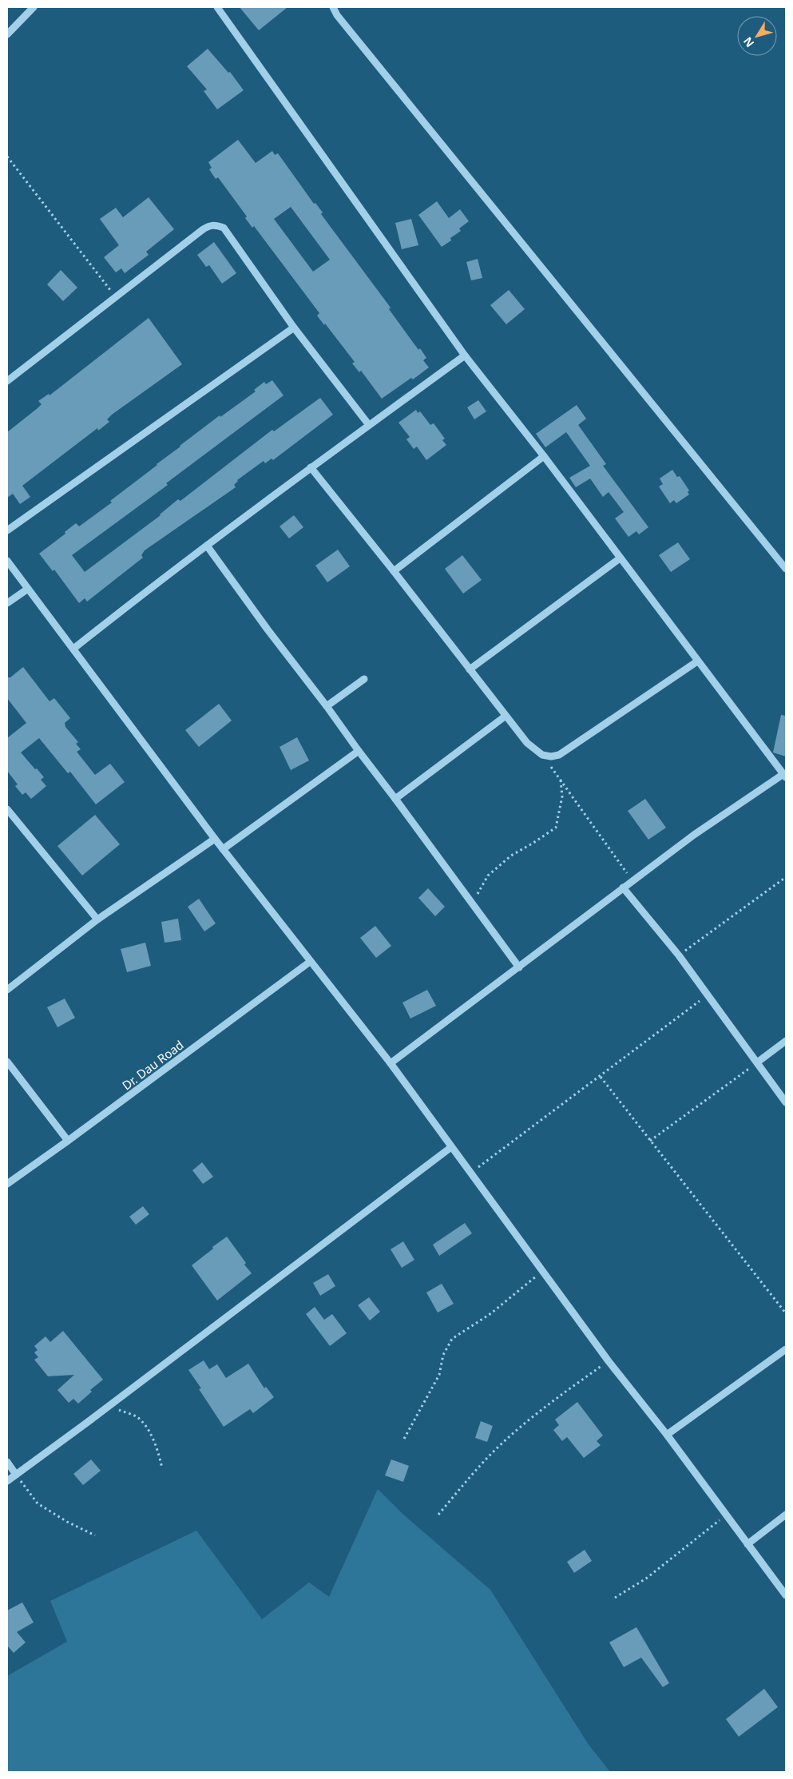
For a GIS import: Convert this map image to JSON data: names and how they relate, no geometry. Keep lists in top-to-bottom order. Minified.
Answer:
{"streets":{"street":["Dr. Dau Road"]},"north":"bottom left"}
